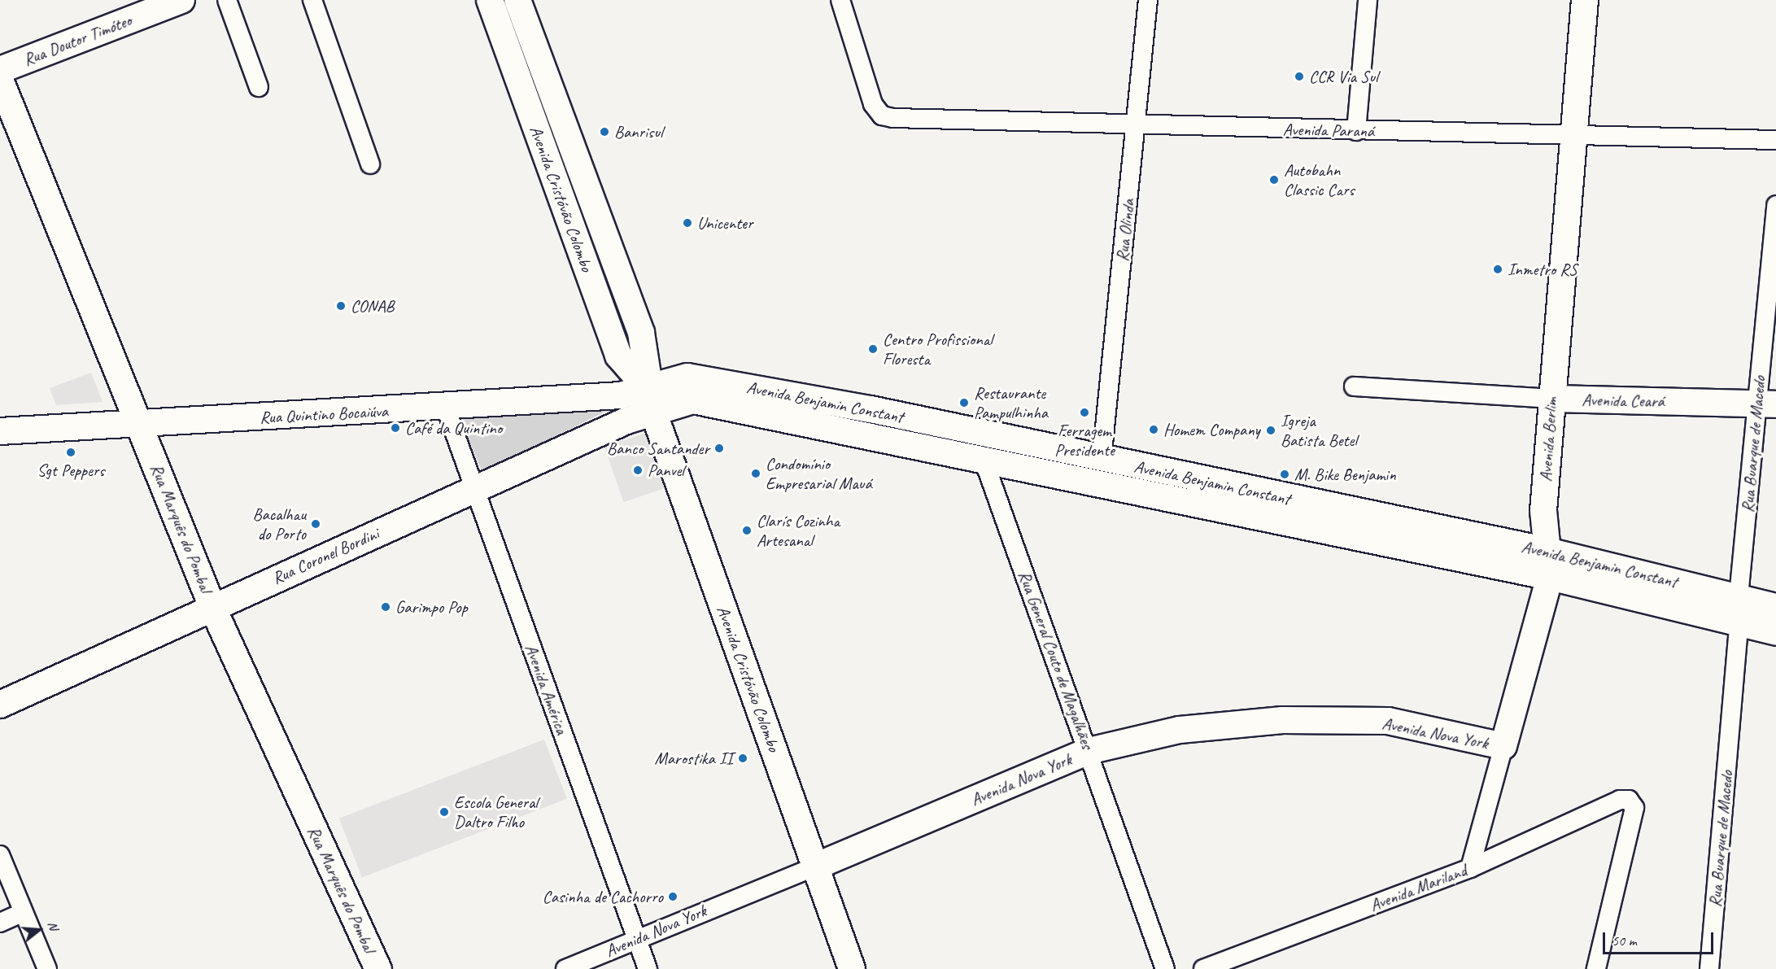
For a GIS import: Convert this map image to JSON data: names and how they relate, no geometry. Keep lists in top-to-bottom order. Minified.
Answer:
{"streets":{"street":["Rua Doutor Timóteo","Avenida Paraná","Avenida Cristóvão Colombo","Rua Olinda","Avenida Ceará","Avenida Benjamin Constant","Rua Quintino Bocaiúva","Avenida Berlim","Rua Buarque de Macedo","Rua Marquês do Pombal","Rua Coronel Bordini","Rua General Couto de Magalhães","Avenida América","Avenida Nova York","Avenida Mariland"]},"crossings":[["Avenida Paraná","Rua Olinda"],["Avenida Paraná","Avenida Berlim"],["Avenida Cristóvão Colombo","Avenida Benjamin Constant"],["Avenida Cristóvão Colombo","Rua Quintino Bocaiúva"],["Avenida Cristóvão Colombo","Rua Coronel Bordini"],["Avenida Cristóvão Colombo","Avenida Nova York"],["Rua Olinda","Avenida Benjamin Constant"],["Avenida Ceará","Avenida Berlim"],["Avenida Ceará","Rua Buarque de Macedo"],["Avenida Benjamin Constant","Rua Quintino Bocaiúva"],["Avenida Benjamin Constant","Avenida Berlim"],["Avenida Benjamin Constant","Rua Buarque de Macedo"],["Avenida Benjamin Constant","Rua Coronel Bordini"],["Avenida Benjamin Constant","Rua General Couto de Magalhães"],["Rua Quintino Bocaiúva","Rua Marquês do Pombal"],["Rua Quintino Bocaiúva","Rua Coronel Bordini"],["Rua Quintino Bocaiúva","Avenida América"],["Avenida Berlim","Avenida Nova York"],["Avenida Berlim","Avenida Mariland"],["Rua Marquês do Pombal","Rua Coronel Bordini"],["Rua Coronel Bordini","Avenida América"],["Rua General Couto de Magalhães","Avenida Nova York"],["Avenida América","Avenida Nova York"]],"places":["CCR Via Sul","Banrisul","Autobahn Classic Cars","Unicenter","Inmetro RS","CONAB","Centro Profissional Floresta","Restaurante Pampulhinha","Ferragem Presidente","Café da Quintino","Homem Company","Igreja Batista Betel","Banco Santander","Sgt Peppers","Panvel","Condomínio Empresarial Mauá","M. Bike Benjamin","Bacalhau do Porto","Clarís Cozinha Artesanal","Garimpo Pop","Marostika II","Escola General Daltro Filho","Casinha de Cachorro"],"scale_bar":"50 m","north":"right"}
